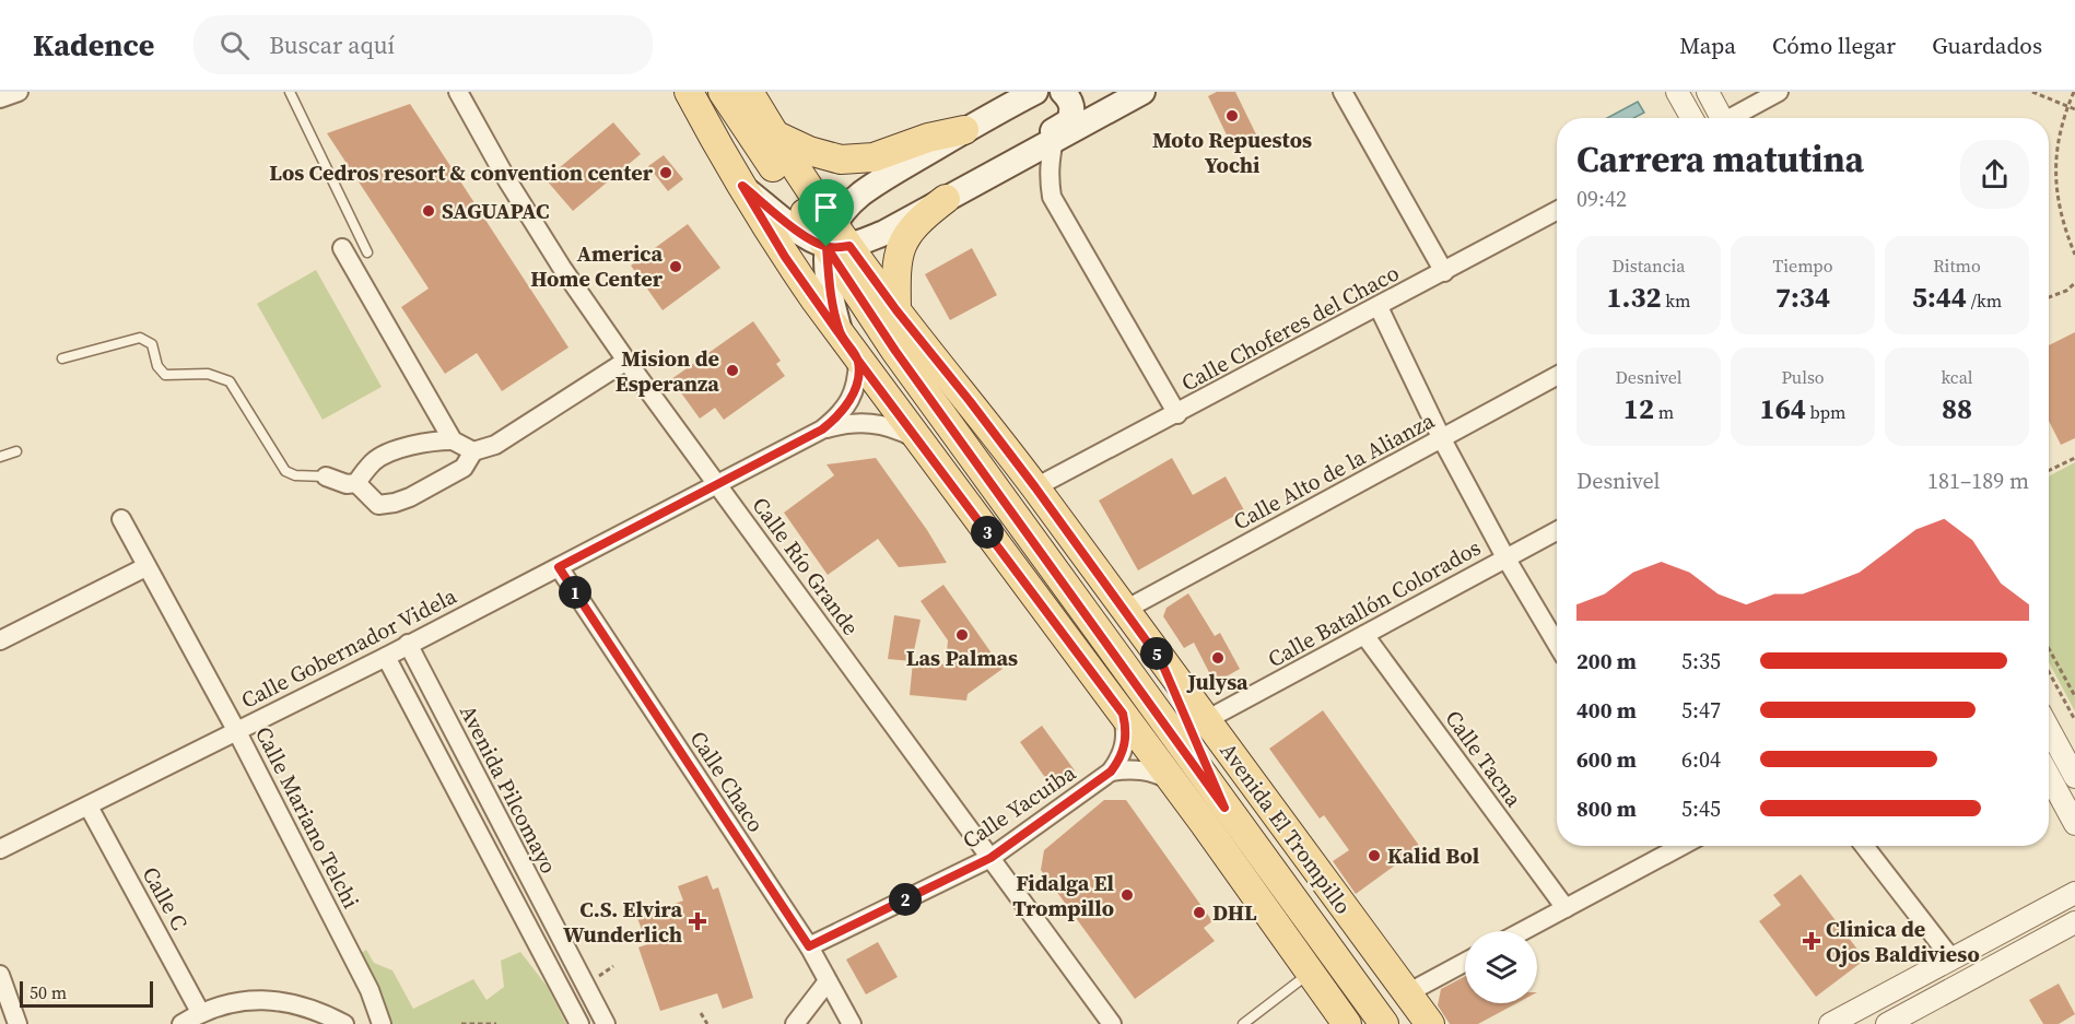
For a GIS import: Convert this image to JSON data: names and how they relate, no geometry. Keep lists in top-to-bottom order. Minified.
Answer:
{"streets":{"main road":["Avenida El Trompillo"],"street":["Calle Choferes del Chaco","Calle Alto de la Alianza","Calle Río Grande","Calle Batallón Colorados","Calle Gobernador Videla","Calle Tacna","Calle Chaco","Avenida Pilcomayo","Calle Yacuiba","Calle Mariano Telchi","Calle C"]},"crossings":[["Calle Choferes del Chaco","Avenida El Trompillo"],["Calle Alto de la Alianza","Avenida El Trompillo"],["Calle Río Grande","Calle Gobernador Videla"],["Calle Río Grande","Calle Yacuiba"],["Calle Batallón Colorados","Calle Tacna"],["Calle Batallón Colorados","Avenida El Trompillo"],["Calle Gobernador Videla","Calle Chaco"],["Calle Gobernador Videla","Avenida Pilcomayo"],["Calle Gobernador Videla","Calle Mariano Telchi"],["Calle Gobernador Videla","Calle C"],["Calle Chaco","Calle Yacuiba"]],"places":{"other":["Moto Repuestos Yochi","Los Cedros resort & convention center","SAGUAPAC","America Home Center","Mision de Esperanza","Las Palmas","Julysa","Kalid Bol","Fidalga El Trompillo","DHL"],"health":["C.S. Elvira Wunderlich","Clinica de Ojos Baldivieso"]},"scale_bar":"50 m","page":{"header":"Kadence","search":"Buscar aquí","nav":["Mapa","Cómo llegar","Guardados"],"heading":["Carrera matutina","09:42"],"stats":[["Distancia","1.32 km"],["Tiempo","7:34"],["Ritmo","5:44 /km"],["Desnivel","12 m"],["Pulso","164 bpm"],["kcal","88"]],"chart":["Desnivel","181–189 m"],"pins":["3","1","5","2"],"list":[{"name":"200 m","note":"5:35"},{"name":"400 m","note":"5:47"},{"name":"600 m","note":"6:04"},{"name":"800 m","note":"5:45"}],"scale":"50 m"}}
